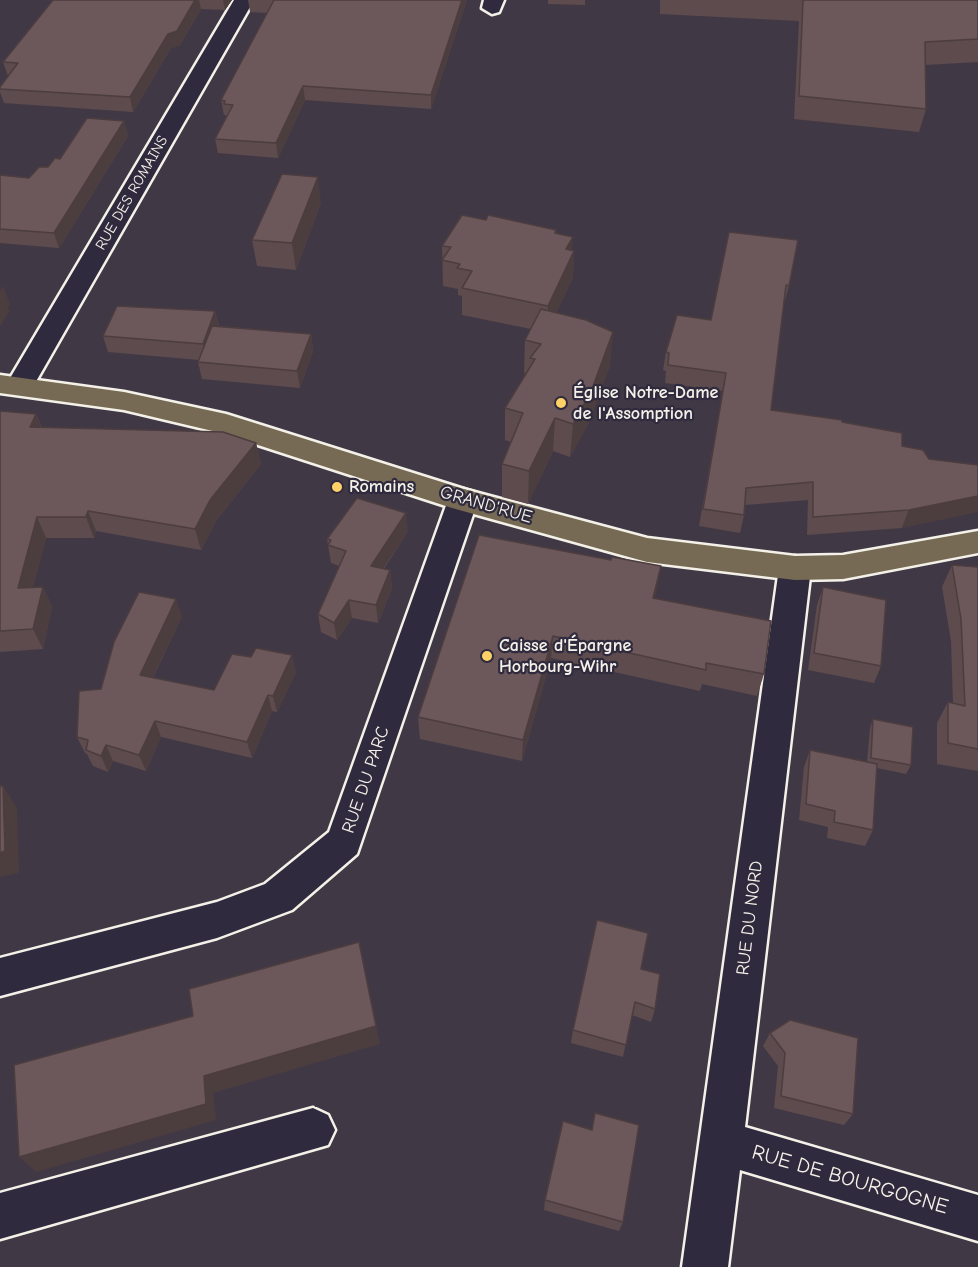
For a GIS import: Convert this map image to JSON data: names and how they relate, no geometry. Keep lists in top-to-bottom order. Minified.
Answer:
{"streets":{"main road":["GRAND'RUE"],"street":["RUE DES ROMAINS","RUE DU PARC","RUE DU NORD","RUE DE BOURGOGNE"]},"crossings":[["RUE DES ROMAINS","GRAND'RUE"],["GRAND'RUE","RUE DU PARC"],["GRAND'RUE","RUE DU NORD"],["RUE DU NORD","RUE DE BOURGOGNE"]],"places":["Église Notre-Dame de l'Assomption","Romains","Caisse d'Épargne Horbourg-Wihr"]}
